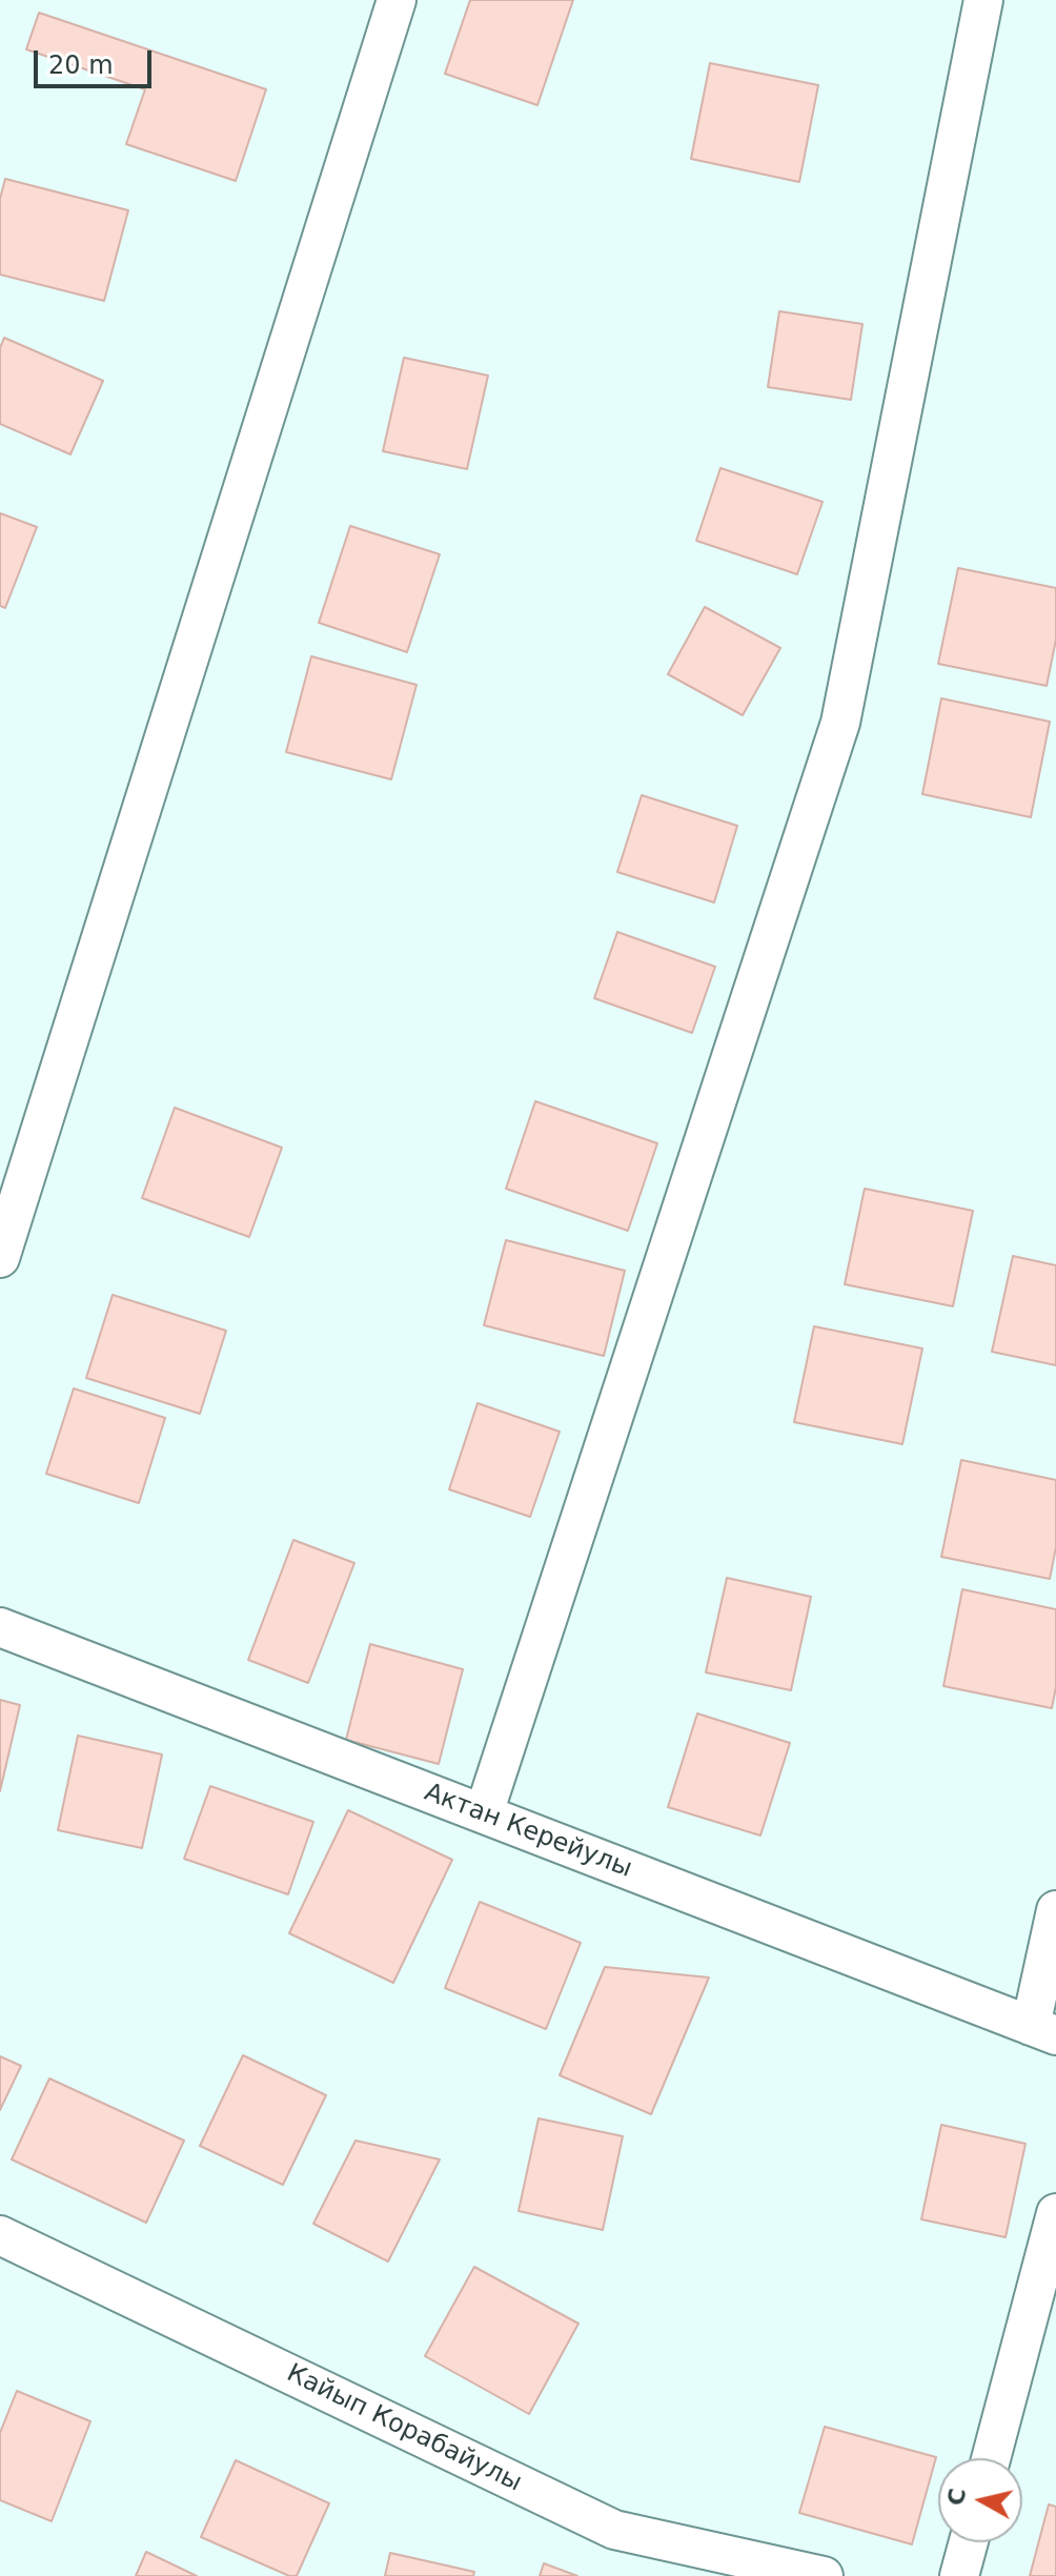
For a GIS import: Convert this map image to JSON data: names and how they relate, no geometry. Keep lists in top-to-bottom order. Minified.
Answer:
{"streets":{"street":["Актан Керейулы","Кайып Корабайулы"]},"scale_bar":"20 m","north":"left"}
